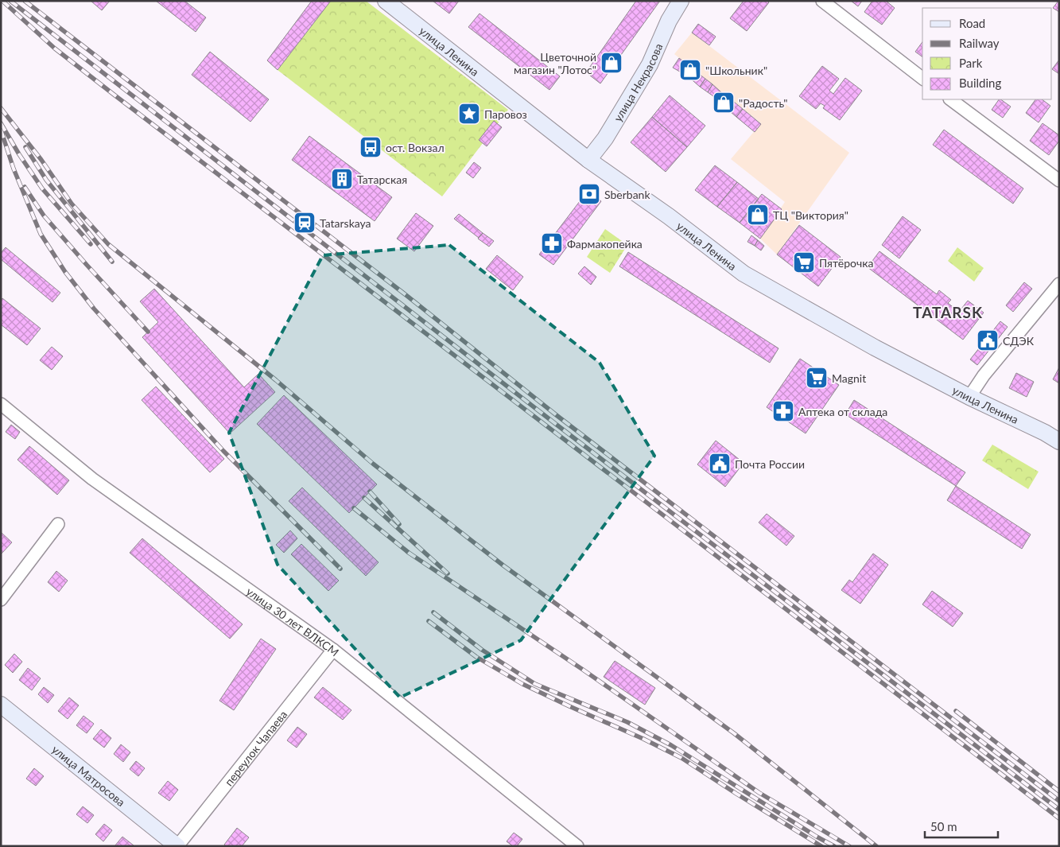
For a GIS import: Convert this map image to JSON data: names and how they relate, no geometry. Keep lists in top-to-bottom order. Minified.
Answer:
{"streets":{"main road":["улица Ленина","улица Некрасова","улица Матросова"],"street":["улица 30 лет ВЛКСМ","переулок Чапаева"]},"crossings":[["улица Ленина","улица Некрасова"],["улица 30 лет ВЛКСМ","переулок Чапаева"],["переулок Чапаева","улица Матросова"]],"districts":["TATARSK"],"places":{"shop":["Цветочной магазин \"Лотос\"","\"Школьник\"","\"Радость\"","ТЦ \"Виктория\""],"place":["Паровоз"],"bus stop":["ост. Вокзал"],"building":["Татарская"],"bank":["Sberbank"],"station":["Tatarskaya"],"pharmacy":["Фармакопейка","Аптека от склада"],"supermarket":["Пятёрочка","Magnit"],"public building":["СДЭК","Почта России"]},"legend":["Road","Railway","Park","Building"],"scale_bar":"50 m"}
